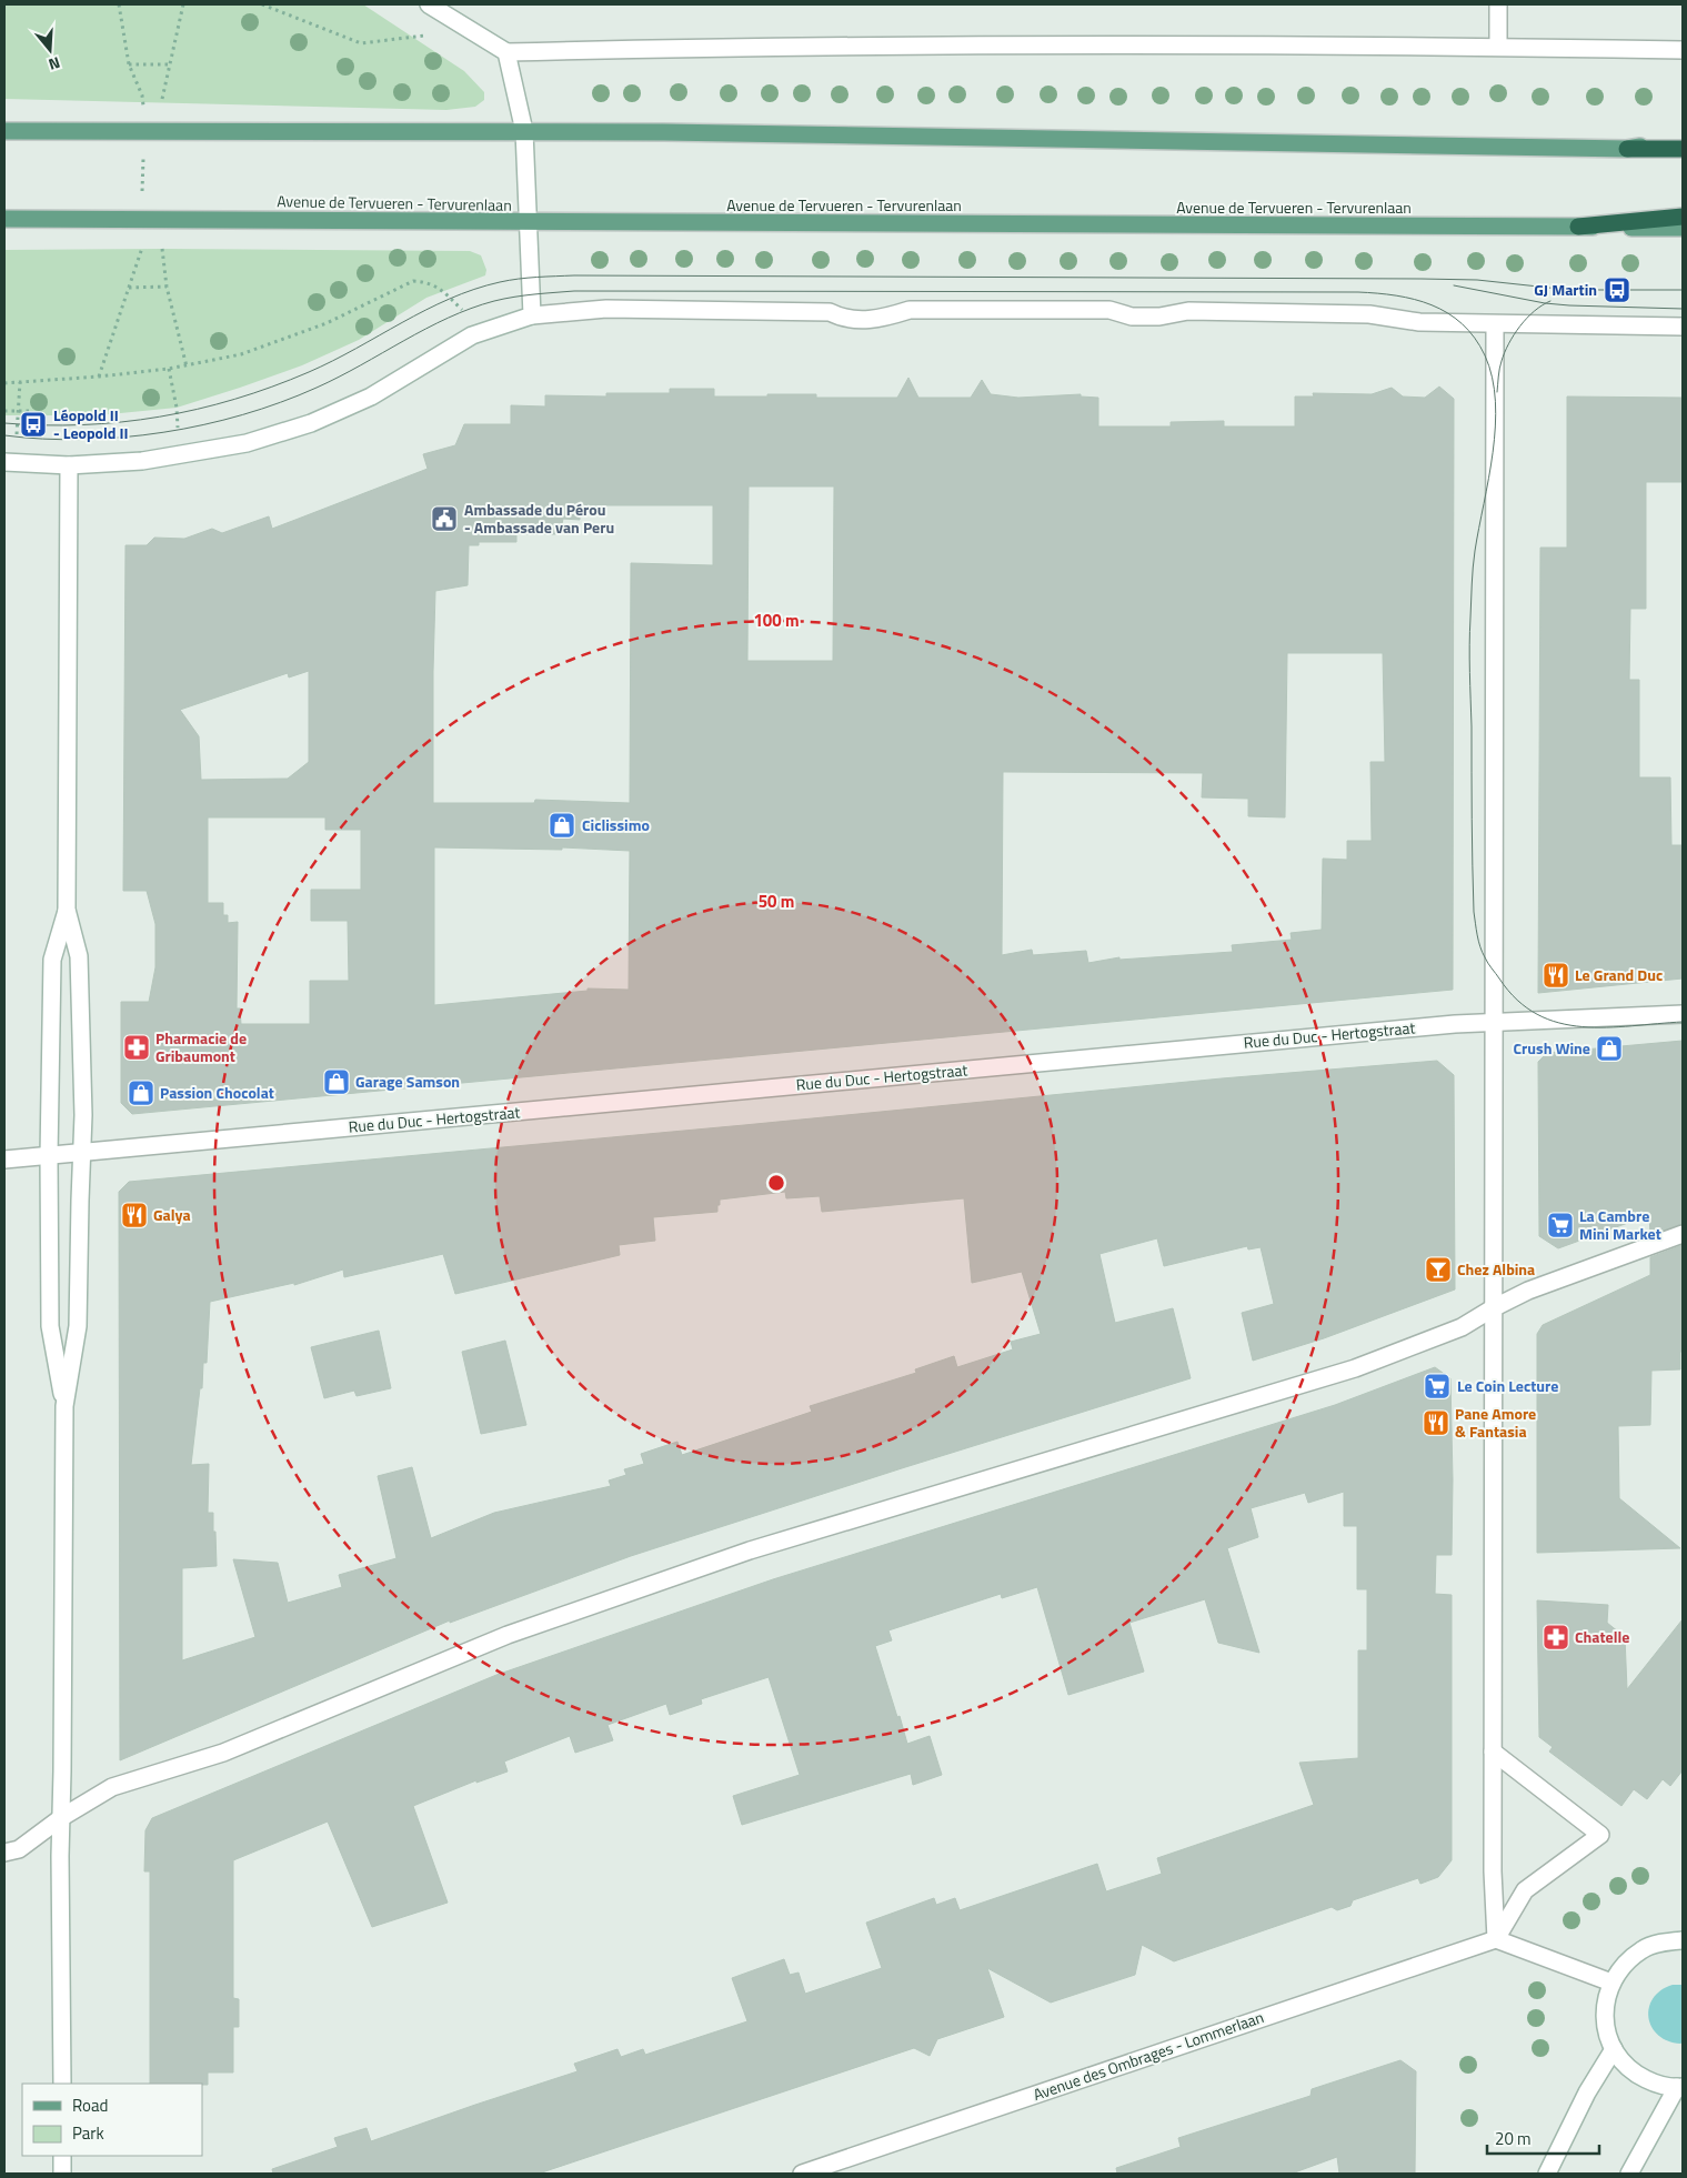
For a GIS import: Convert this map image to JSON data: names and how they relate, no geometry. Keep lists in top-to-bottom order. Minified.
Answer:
{"streets":{"highway":["Avenue de Tervueren - Tervurenlaan"],"street":["Rue du Duc - Hertogstraat","Avenue des Ombrages - Lommerlaan"]},"places":{"bus stop":["GJ Martin","Léopold II - Leopold II"],"public building":["Ambassade du Pérou - Ambassade van Peru"],"shop":["Ciclissimo","Crush Wine","Garage Samson","Passion Chocolat"],"restaurant":["Le Grand Duc","Galya","Pane Amore & Fantasia"],"pharmacy":["Pharmacie de Gribaumont","Chatelle"],"supermarket":["La Cambre Mini Market","Le Coin Lecture"],"bar":["Chez Albina"]},"legend":["Road","Park"],"scale_bar":"20 m","north":"bottom","rings":["100 m","50 m"]}
